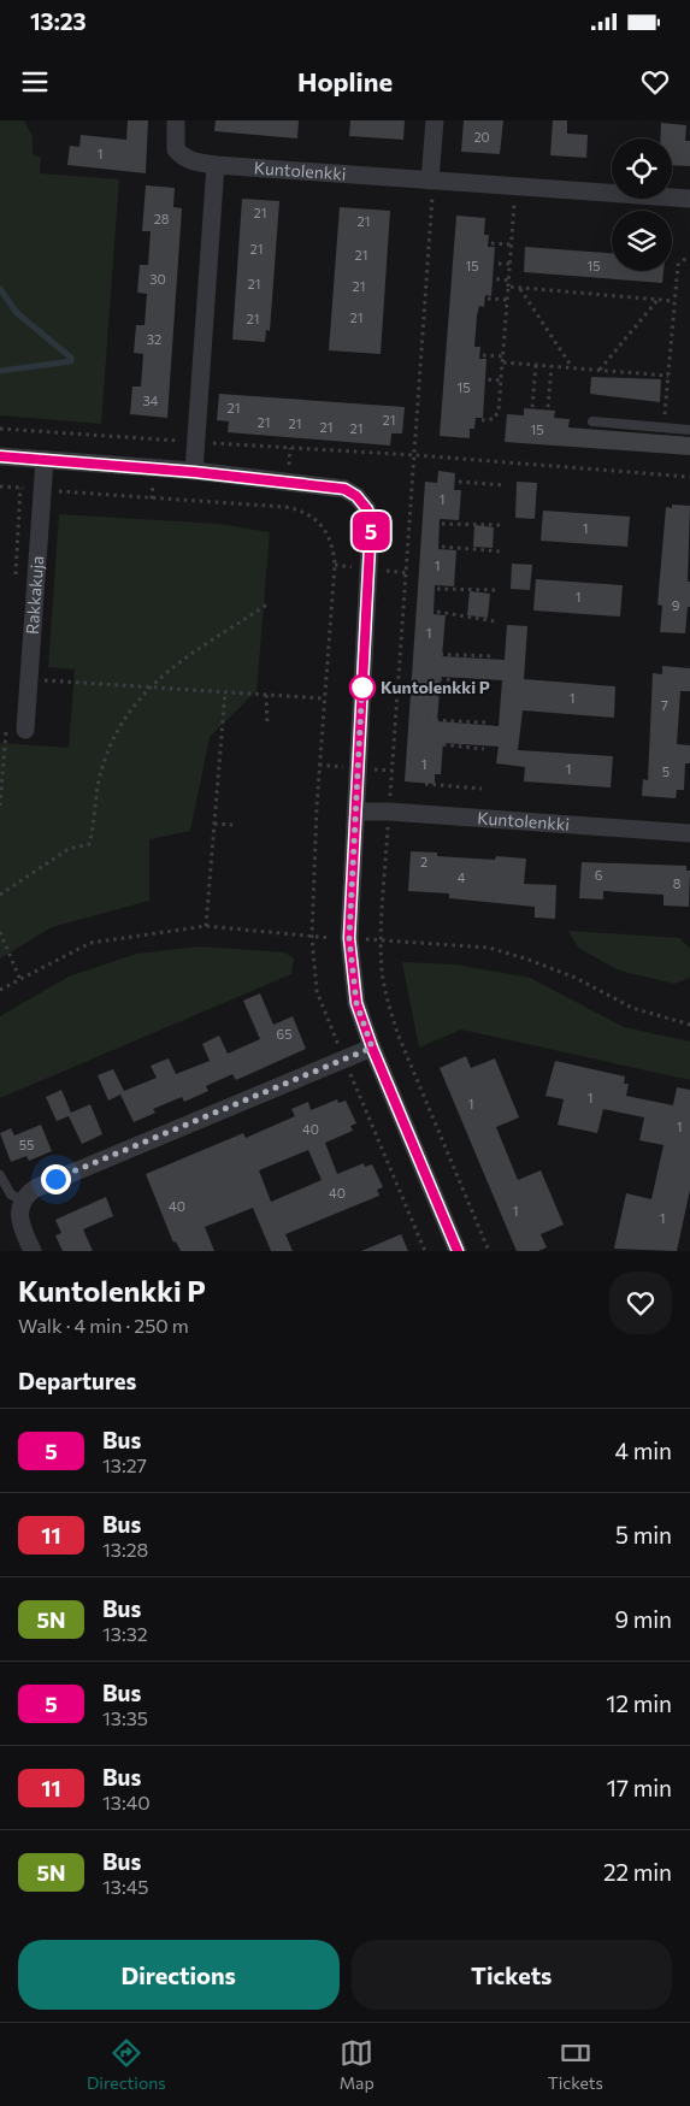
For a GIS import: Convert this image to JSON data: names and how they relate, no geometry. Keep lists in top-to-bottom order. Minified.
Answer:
{"streets":{"street":["Kuntolenkki","Rakkakuja"]},"places":["Kuntolenkki P"],"lines":["bus line 5"],"house_numbers":["20","1","21","28","21","21","21","15","15","30","21","21","21","21","32","15","34","21","21","21","21","21","21","15","1","1","1","1","9","1","1","7","1","1","5","2","6","4","8","65","1","1","1","40","55","40","40","1","1"],"page":{"status":"13:23","header":"Hopline","on_map":"5","heading":[["Kuntolenkki P","Walk · 4 min · 250 m"],"Departures"],"list":[{"mark":"5","name":"Bus","note":"13:27","value":"4 min"},{"mark":"11","name":"Bus","note":"13:28","value":"5 min"},{"mark":"5N","name":"Bus","note":"13:32","value":"9 min"},{"mark":"5","name":"Bus","note":"13:35","value":"12 min"},{"mark":"11","name":"Bus","note":"13:40","value":"17 min"},{"mark":"5N","name":"Bus","note":"13:45","value":"22 min"}],"buttons":["Directions","Tickets"],"tabs":["Directions","Map","Tickets"]}}
